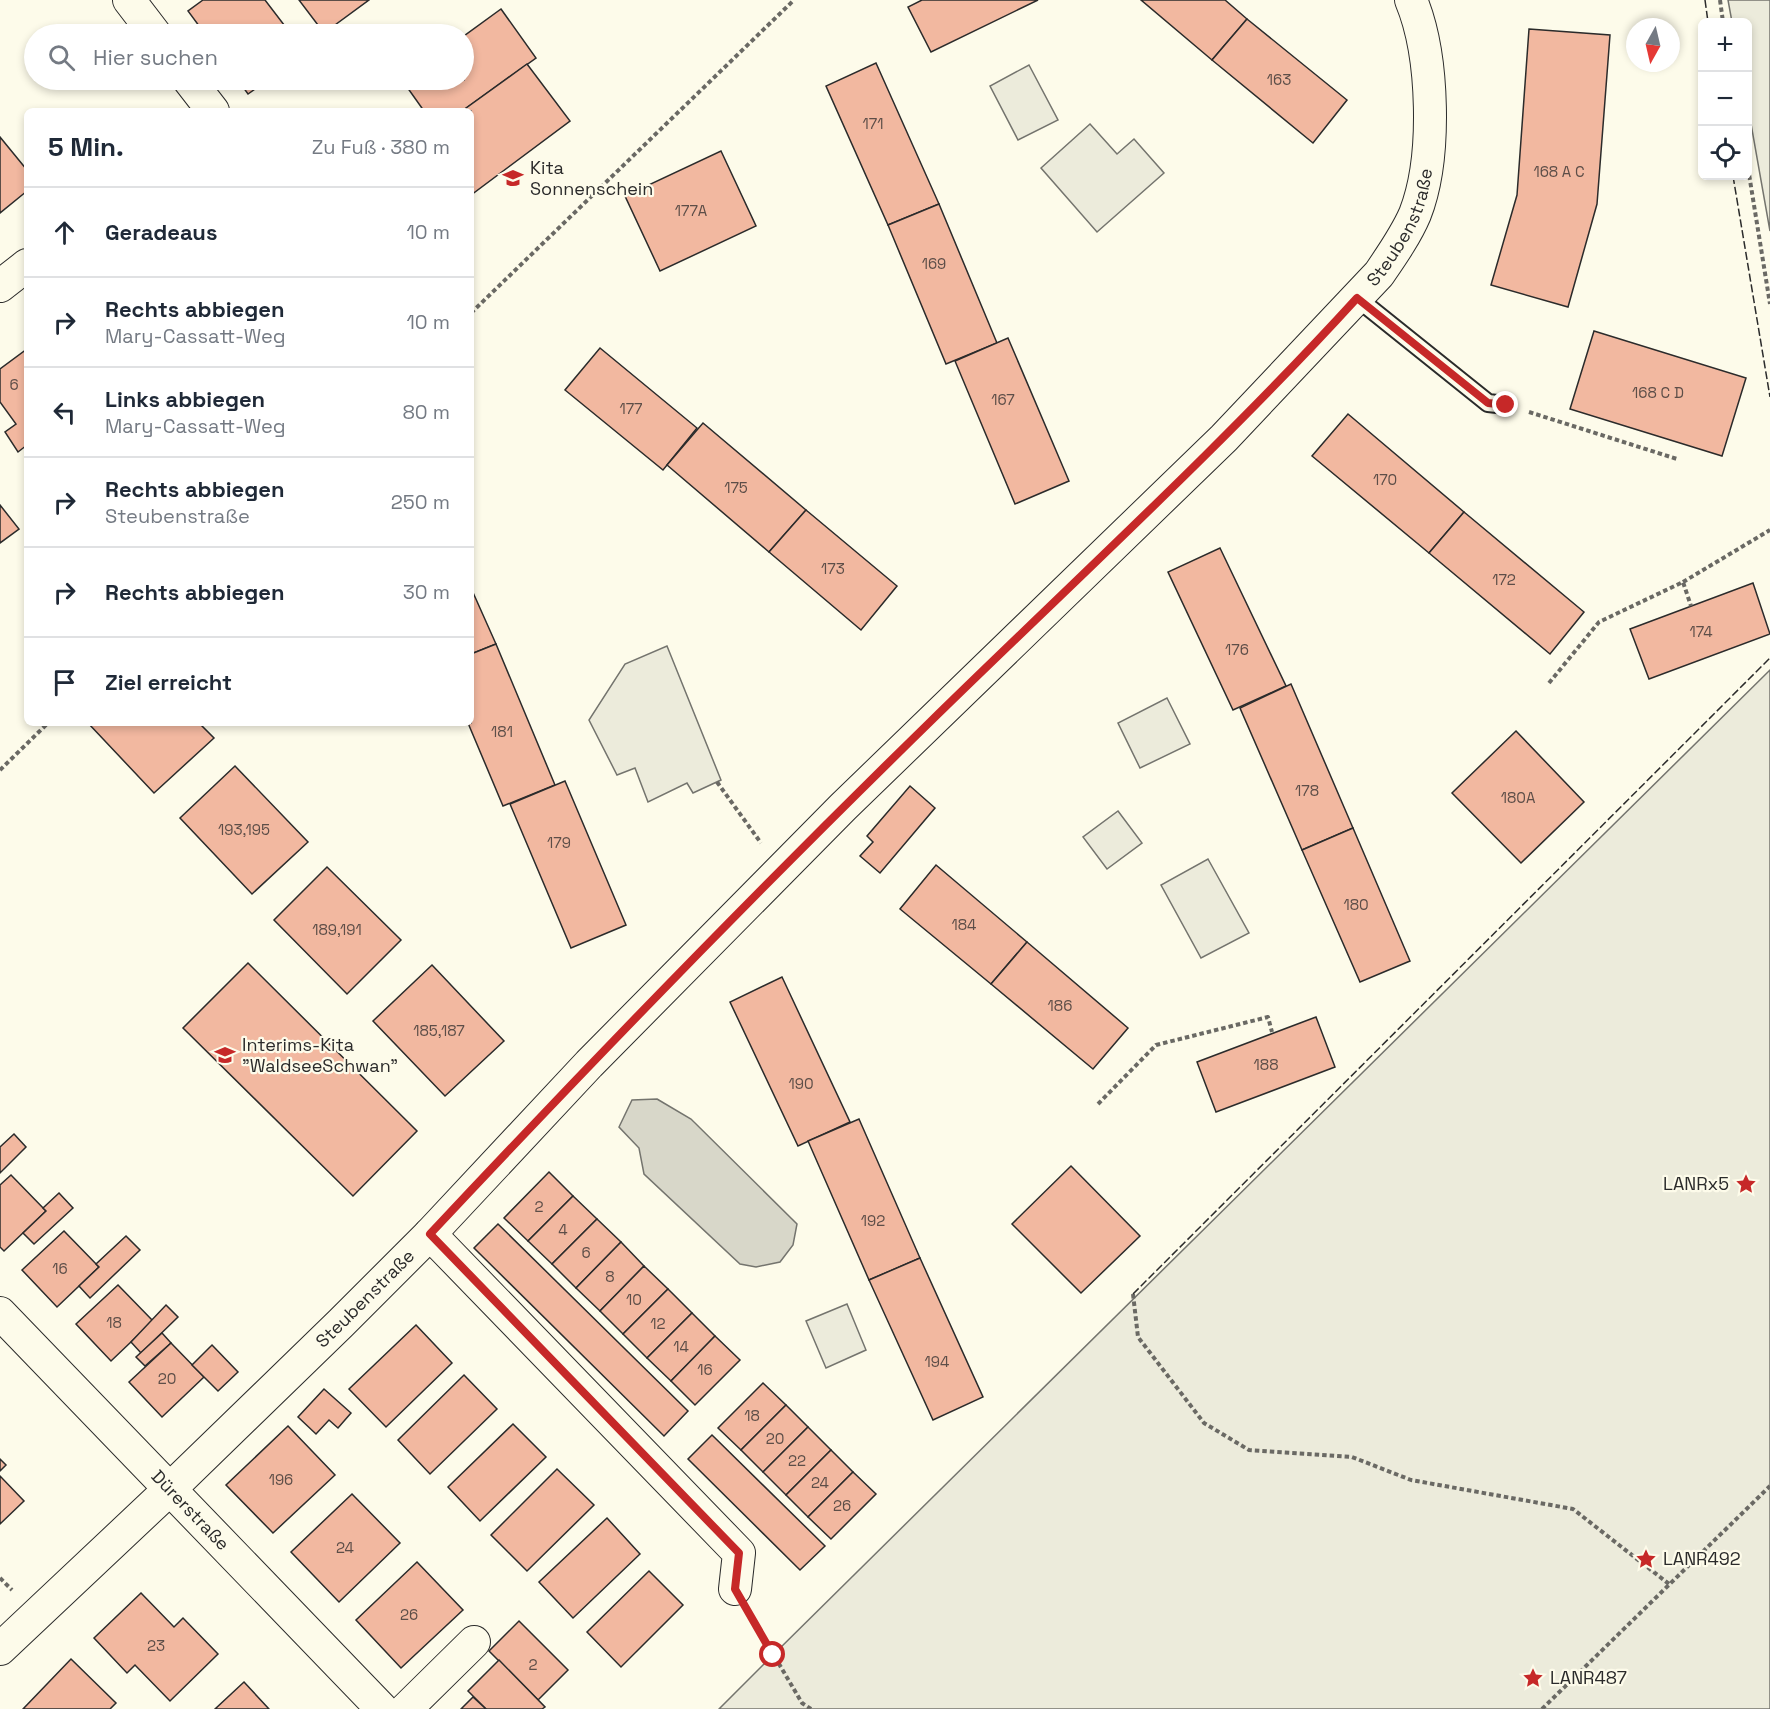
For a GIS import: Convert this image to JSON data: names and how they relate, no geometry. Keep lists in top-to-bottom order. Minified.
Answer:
{"streets":{"street":["Steubenstraße","Dürerstraße"]},"crossings":[["Steubenstraße","Dürerstraße"]],"places":{"school or university":["Kita Sonnenschein","Interims-Kita \"WaldseeSchwan\""],"place":["LANRx5","LANR492","LANR487"]},"house_numbers":["163","171","168 A C","177A","169","6","168 C D","167","177","170","175","173","172","174","176","181","178","180A","193,195","179","180","184","189,191","186","185,187","188","190","2","192","4","6","16","8","10","18","12","14","194","16","20","18","20","22","196","24","26","24","26","23","2"],"north":"bottom","page":{"map_buttons":["+","−"],"search":"Hier suchen","heading":["5 Min.","Zu Fuß · 380 m"],"list":[["Geradeaus","10 m"],["Rechts abbiegen","Mary-Cassatt-Weg","10 m"],["Links abbiegen","Mary-Cassatt-Weg","80 m"],["Rechts abbiegen","Steubenstraße","250 m"],["Rechts abbiegen","30 m"],"Ziel erreicht"]}}
